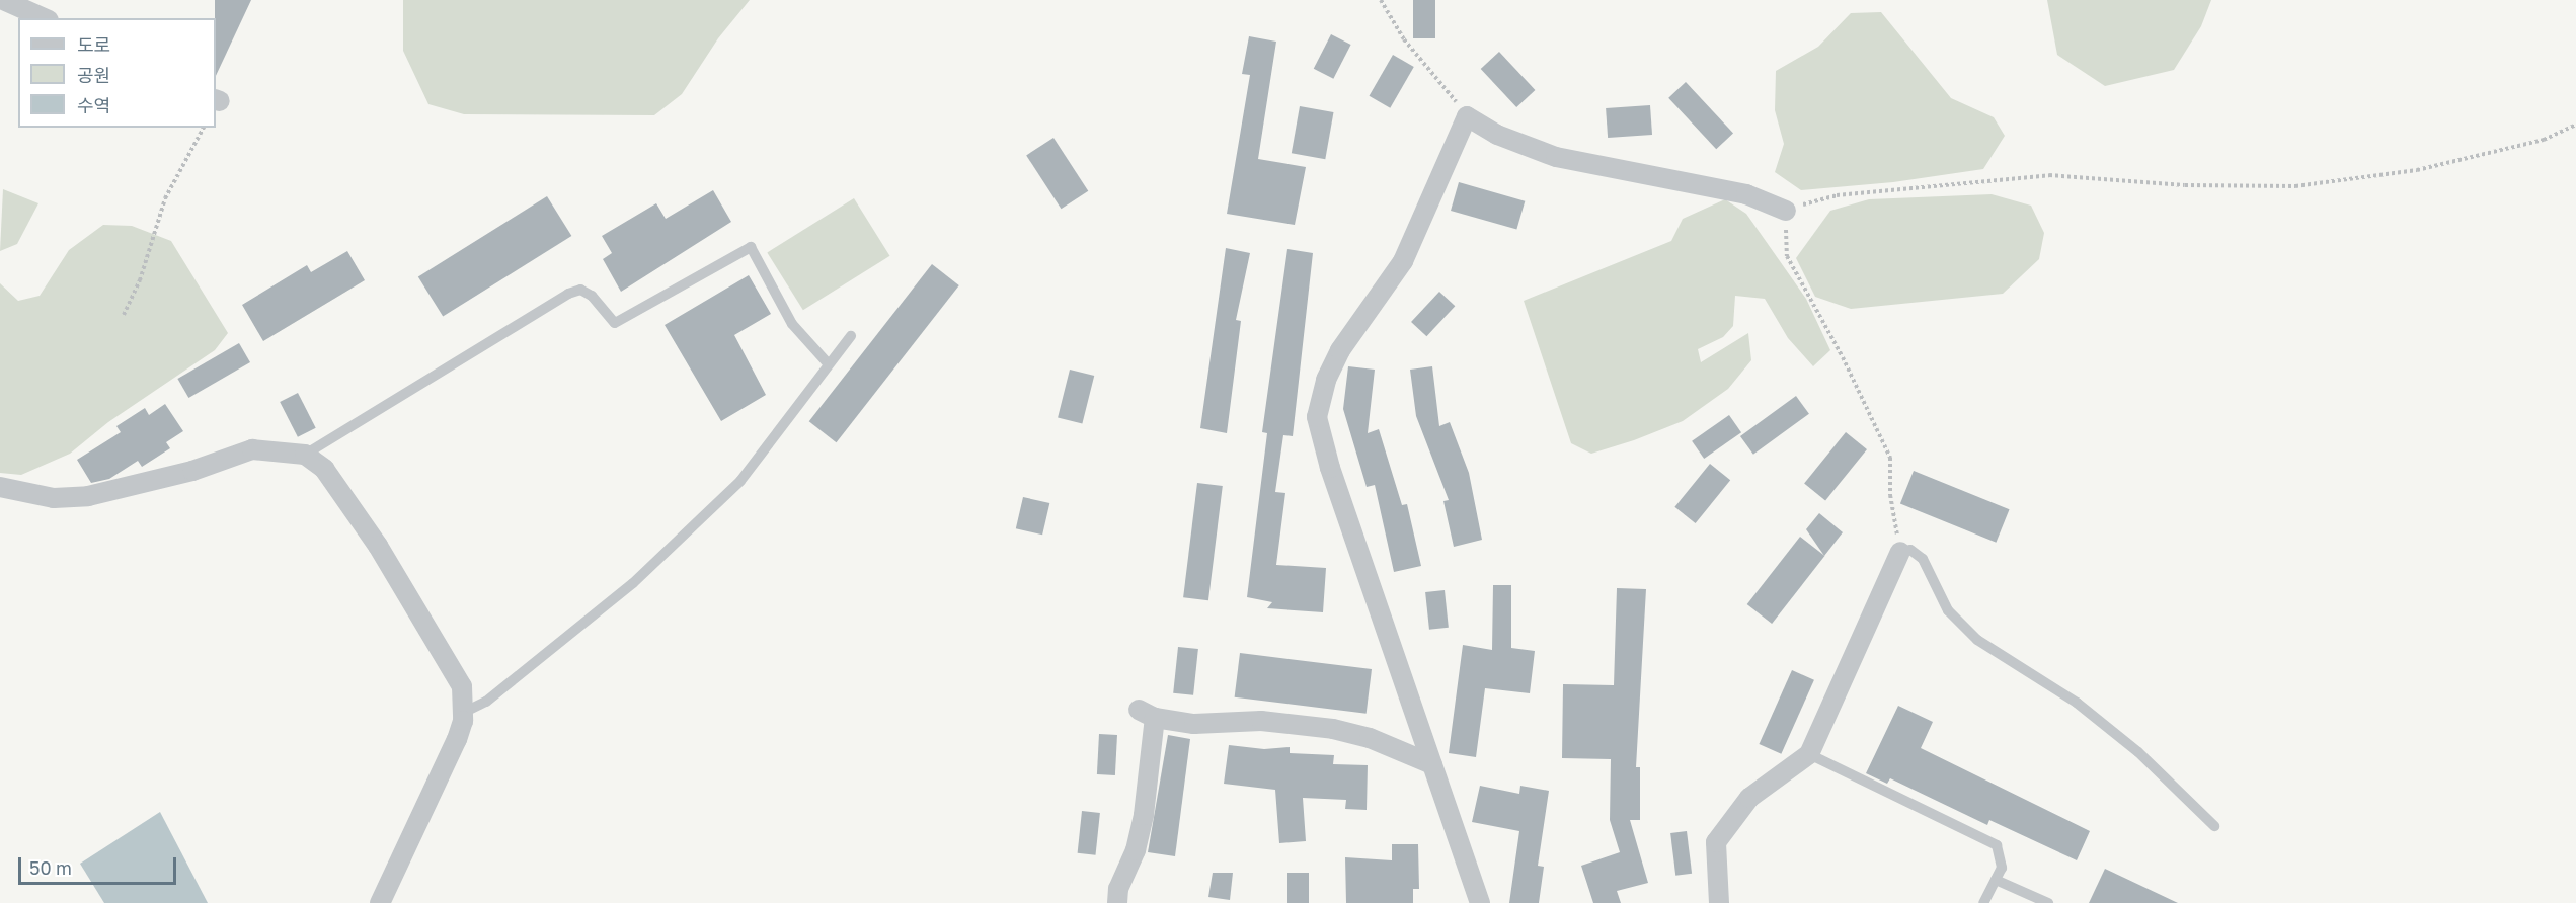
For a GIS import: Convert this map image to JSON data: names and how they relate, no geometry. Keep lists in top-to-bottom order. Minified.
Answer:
{"legend":["도로","공원","수역"],"scale_bar":"50 m"}
